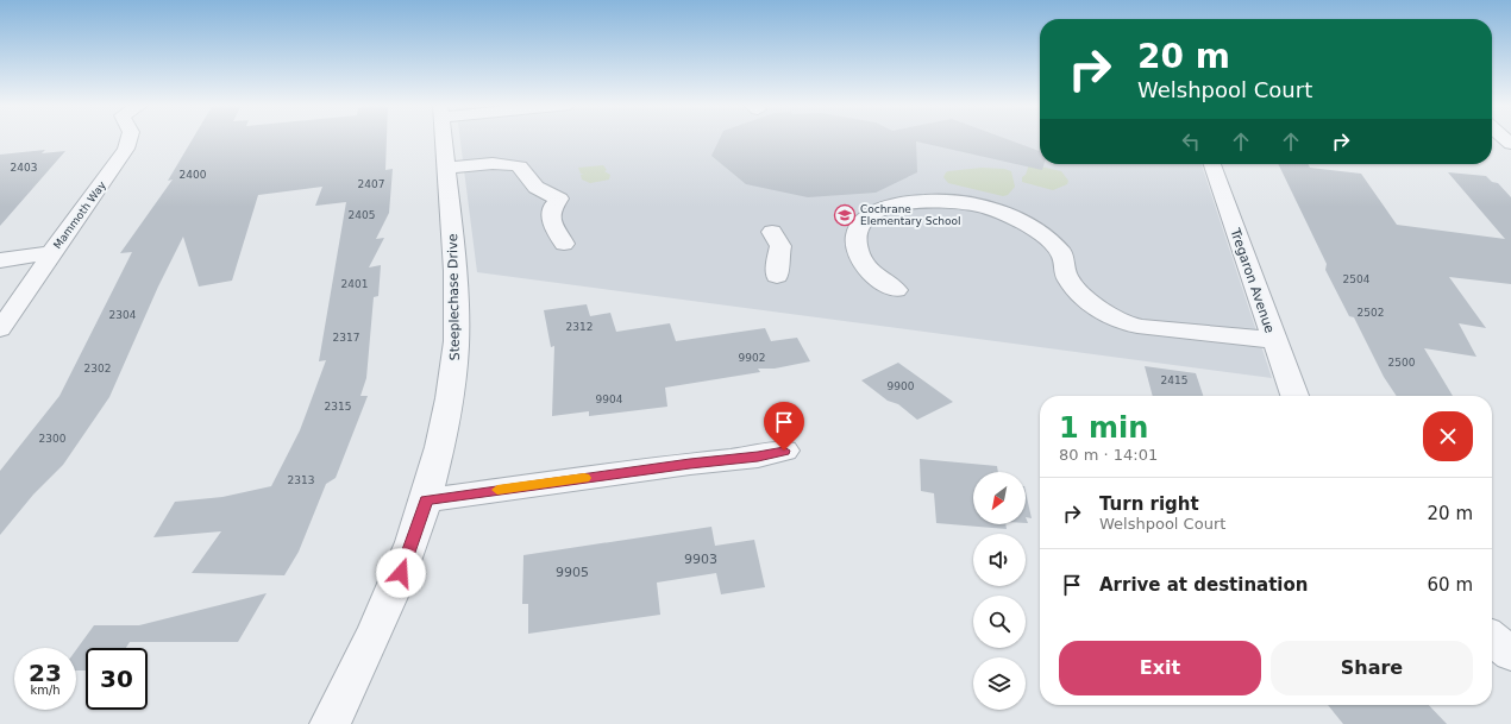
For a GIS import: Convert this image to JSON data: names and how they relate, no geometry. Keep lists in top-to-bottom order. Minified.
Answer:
{"streets":{"street":["Mammoth Way","Tregaron Avenue","Steeplechase Drive"]},"places":{"school or university":["Cochrane Elementary School"]},"house_numbers":["2403","2400","2407","2405","2504","2401","2502","2304","2312","2317","9902","2500","2302","2415","9900","9904","2315","2300","2313","9903","9905"],"north":"bottom left","page":{"turn":["20 m","Welshpool Court"],"heading":["1 min","80 m · 14:01"],"list":[{"name":"Turn right","note":"Welshpool Court","value":"20 m"},{"name":"Arrive at destination","value":"60 m"}],"buttons":["Exit","Share"],"speed":"23 km/h","limit":"30"}}
